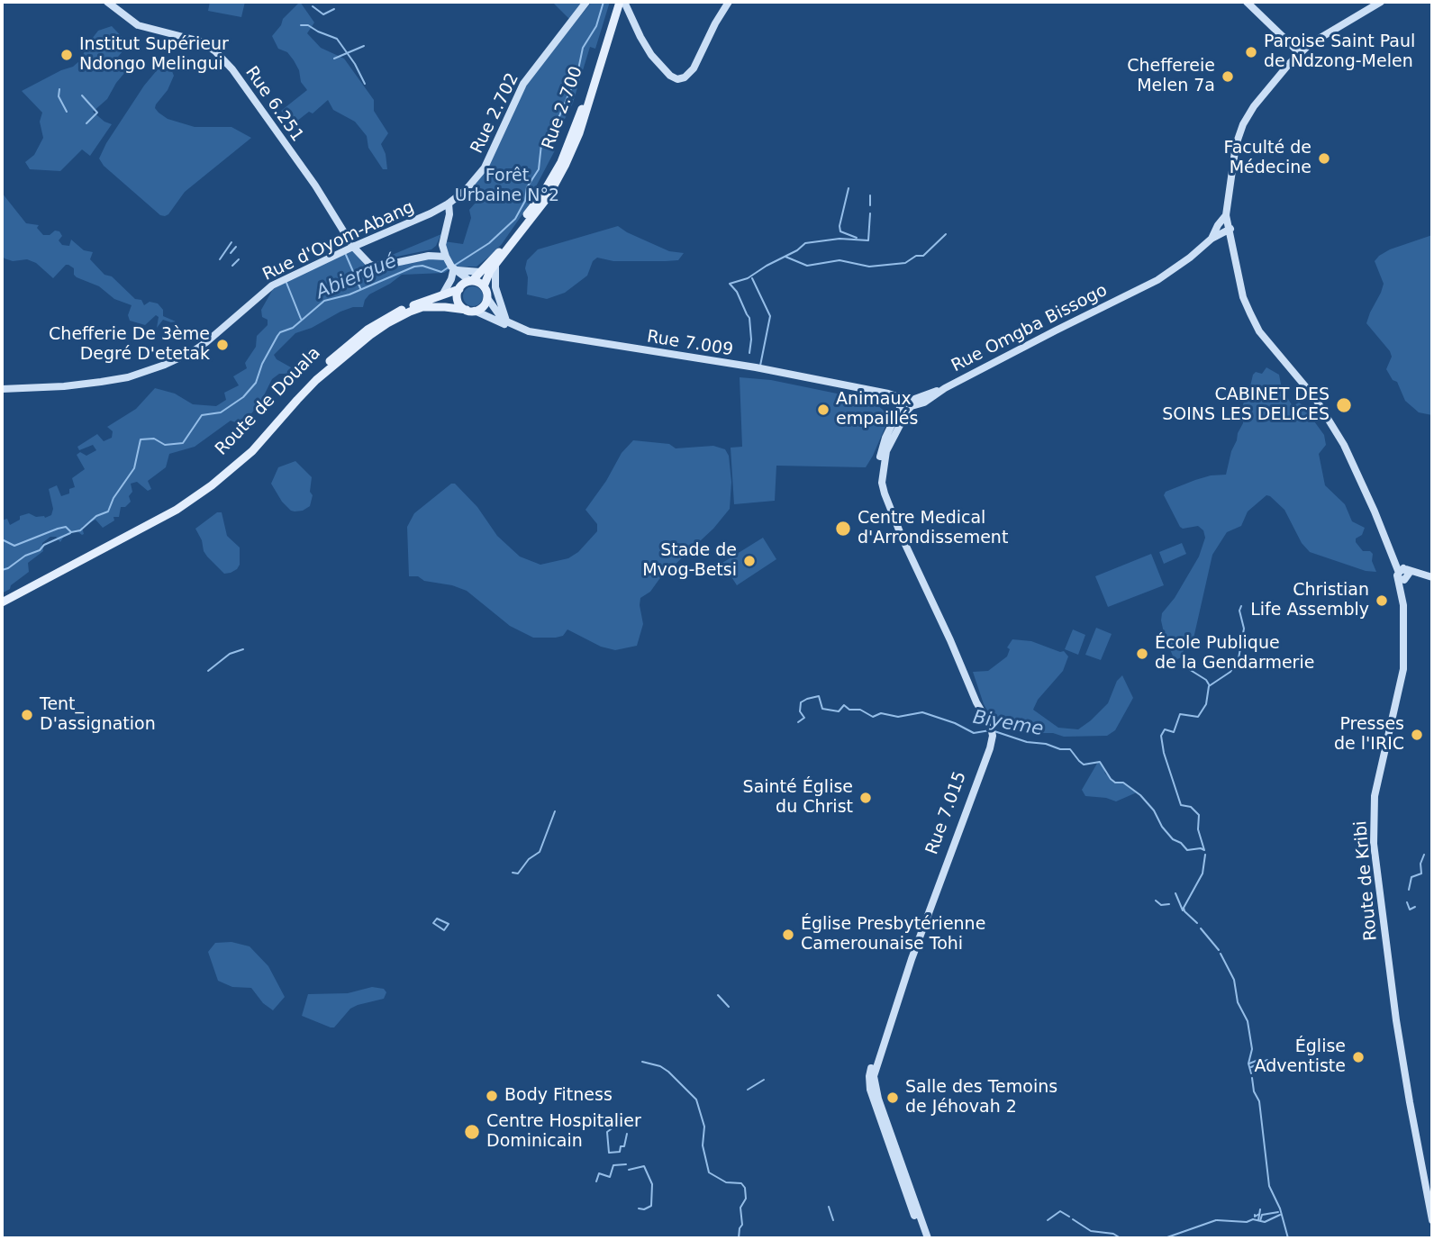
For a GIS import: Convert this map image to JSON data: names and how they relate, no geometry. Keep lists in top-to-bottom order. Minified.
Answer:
{"streets":{"main road":["Rue 6.251","Rue 2.700","Rue 2.702","Rue d'Oyom-Abang","Rue Omgba Bissogo","Rue 7.009","Route de Douala","Rue 7.015","Route de Kribi"]},"crossings":[["Rue 6.251","Rue d'Oyom-Abang"],["Rue 2.700","Route de Douala"],["Rue 2.702","Rue d'Oyom-Abang"],["Rue Omgba Bissogo","Rue 7.009"],["Rue 7.009","Route de Douala"]],"water":["Abiergué","Biyeme"],"parks":["Forêt Urbaine N°2"],"places":["Paroise Saint Paul de Ndzong-Melen","Institut Supérieur Ndongo Melingui","Cheffereie Melen 7a","Faculté de Médecine","Chefferie De 3ème Degré D'etetak","CABINET DES SOINS LES DELICES","Animaux empaillés","Centre Medical d'Arrondissement","Stade de Mvog-Betsi","Christian Life Assembly","École Publique de la Gendarmerie","Tent_ D'assignation","Presses de l'IRIC","Sainté Église du Christ","Église Presbytérienne Camerounaise Tohi","Église Adventiste","Body Fitness","Salle des Temoins de Jéhovah 2","Centre Hospitalier Dominicain"]}
